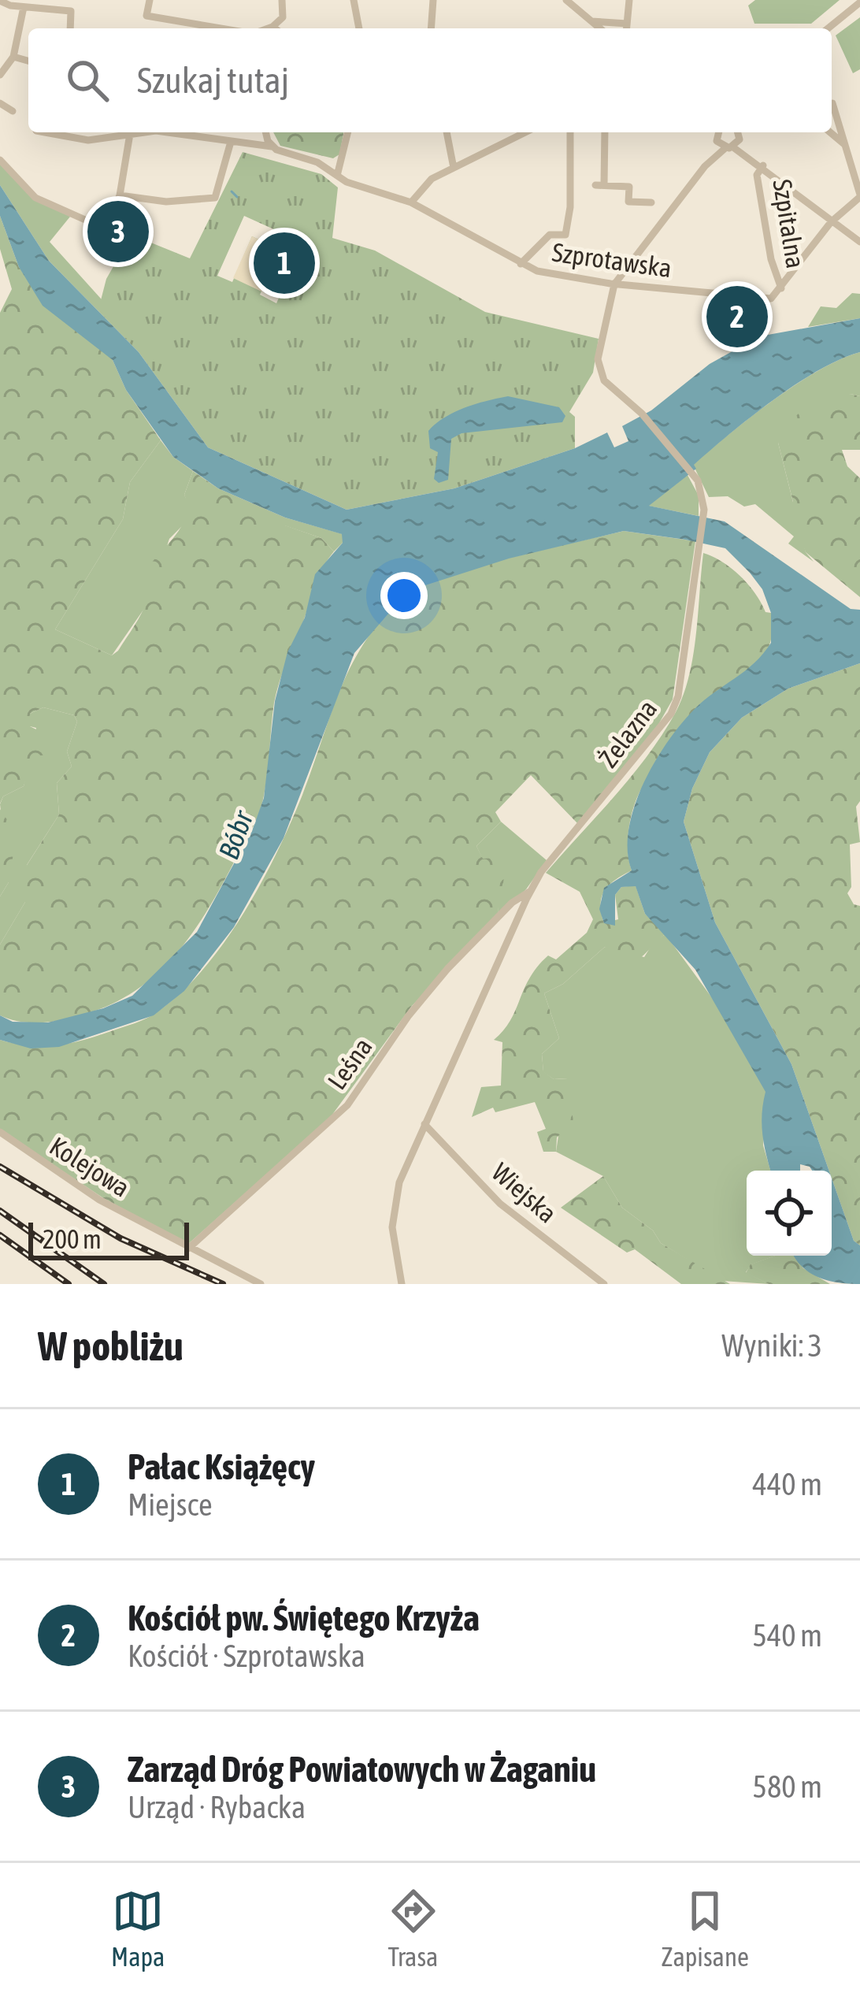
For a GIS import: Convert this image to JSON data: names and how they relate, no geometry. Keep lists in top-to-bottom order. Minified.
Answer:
{"streets":{"street":["Szpitalna","Szprotawska","Żelazna","Leśna","Kolejowa","Wiejska"]},"crossings":[["Szpitalna","Szprotawska"],["Szprotawska","Żelazna"],["Żelazna","Leśna"],["Żelazna","Wiejska"],["Leśna","Kolejowa"]],"water":["Bóbr"],"scale_bar":"200 m","page":{"search":"Szukaj tutaj","pins":["3","1","2"],"scale":"200 m","heading":["W pobliżu","Wyniki: 3"],"list":[{"mark":"1","name":"Pałac Książęcy","note":"Miejsce","value":"440 m"},{"mark":"2","name":"Kościół pw. Świętego Krzyża","note":"Kościół · Szprotawska","value":"540 m"},{"mark":"3","name":"Zarząd Dróg Powiatowych w Żaganiu","note":"Urząd · Rybacka","value":"580 m"}],"nav":["Mapa","Trasa","Zapisane"]}}
